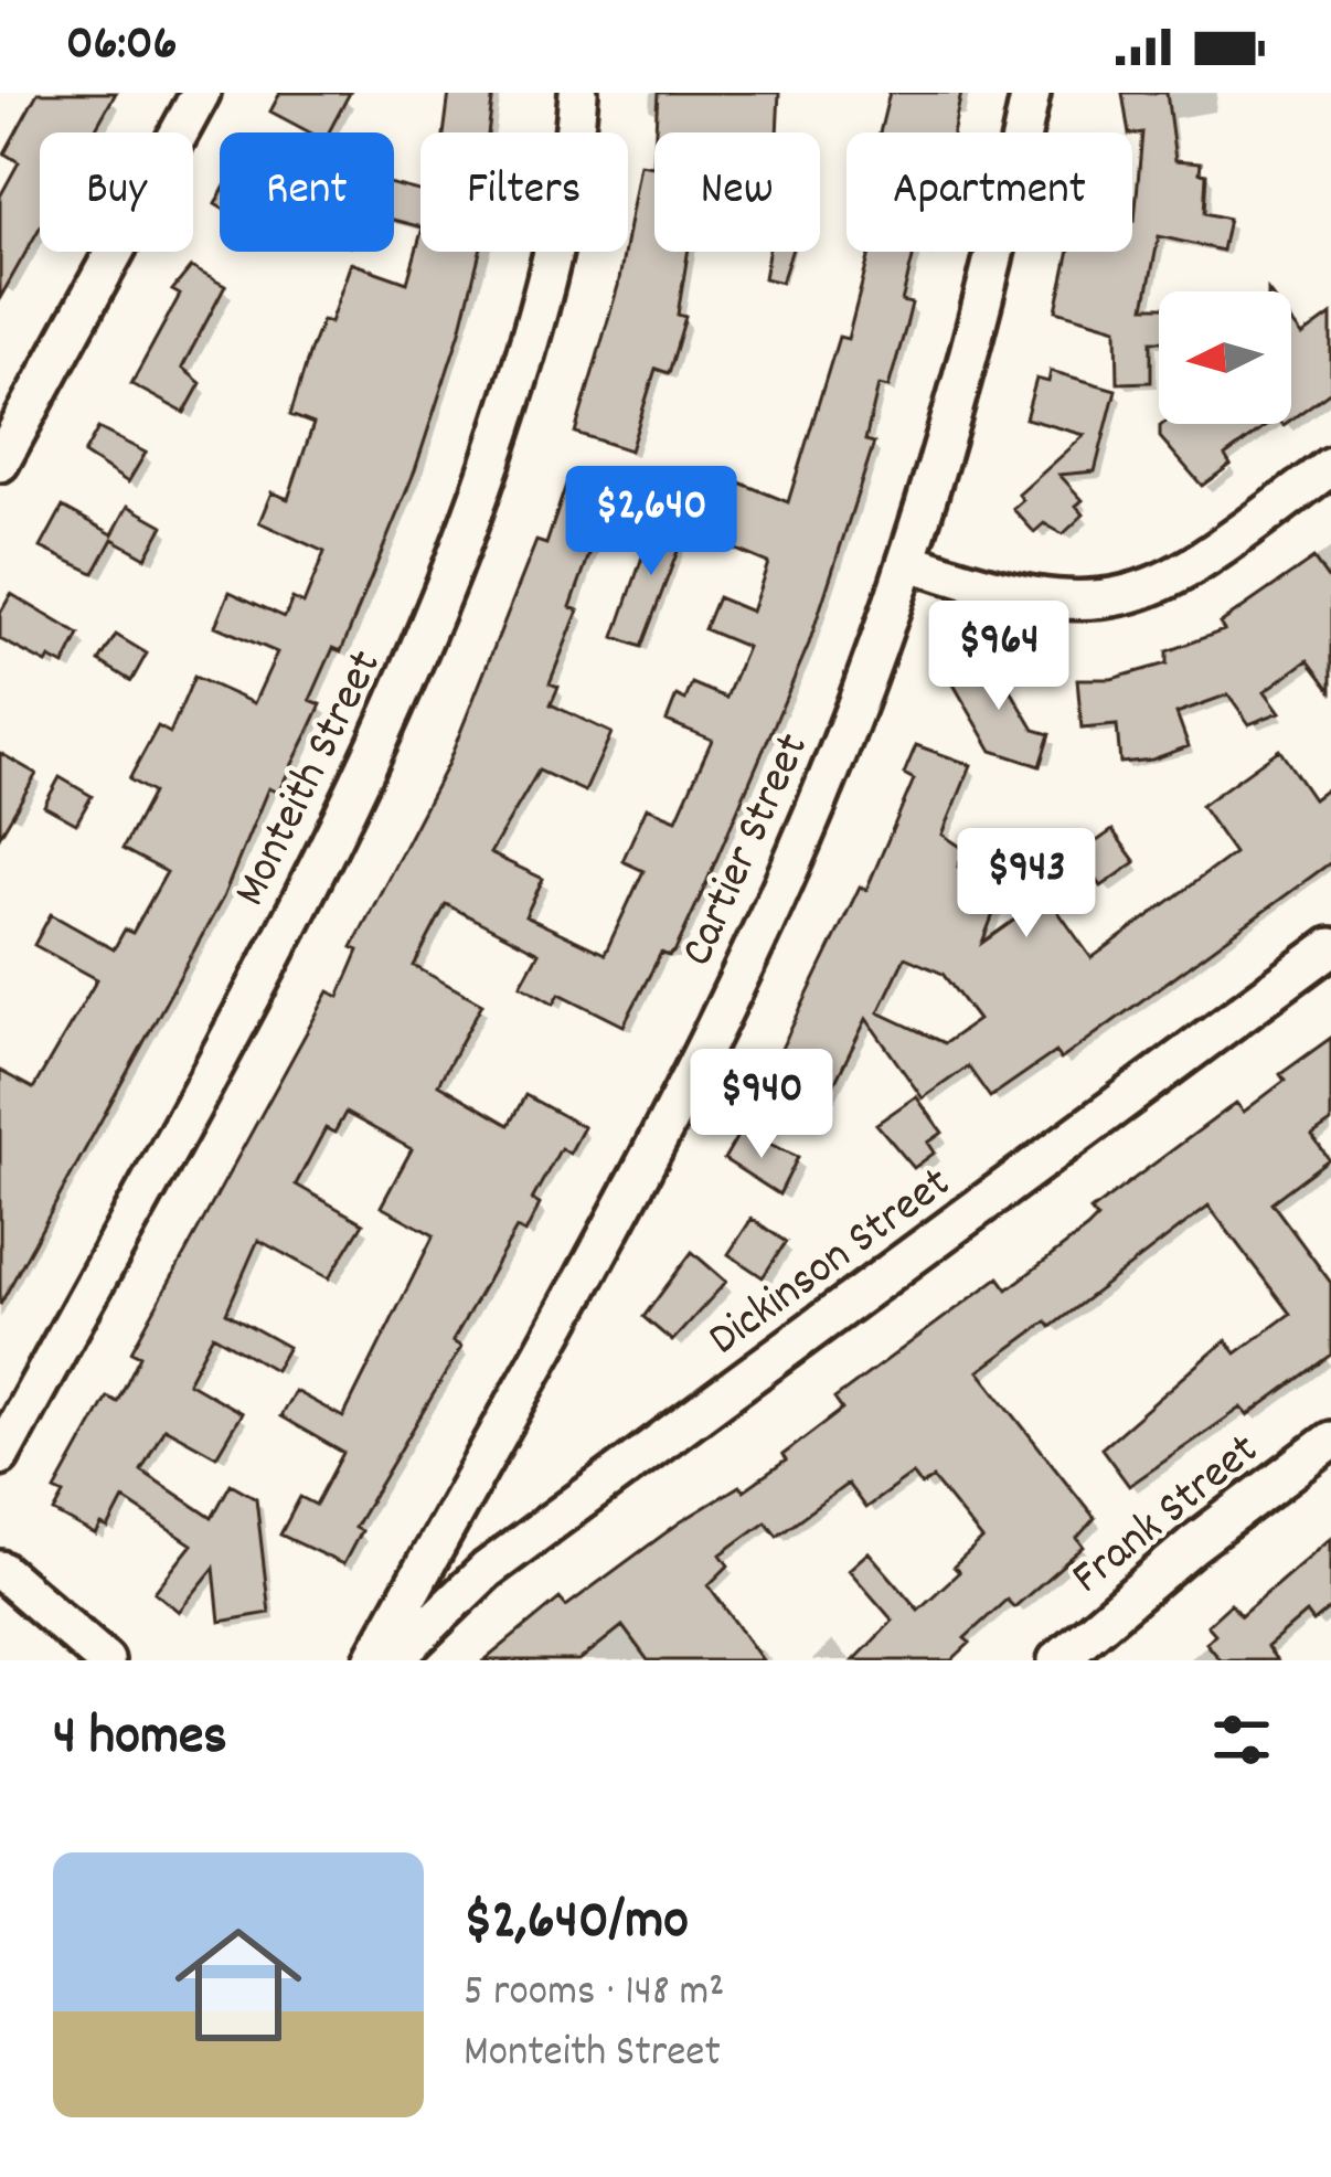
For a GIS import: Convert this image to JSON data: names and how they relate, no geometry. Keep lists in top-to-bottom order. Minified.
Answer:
{"streets":{"street":["Monteith Street","Cartier Street","Dickinson Street","Frank Street"]},"north":"left","page":{"status":"06:06","chip":["Buy","Rent","Filters","New","Apartment"],"price":["$2,640","$964","$943","$940"],"heading":"4 homes","list":[{"name":"$2,640/mo","note":"5 rooms · 148 m² · Monteith Street"}]}}
